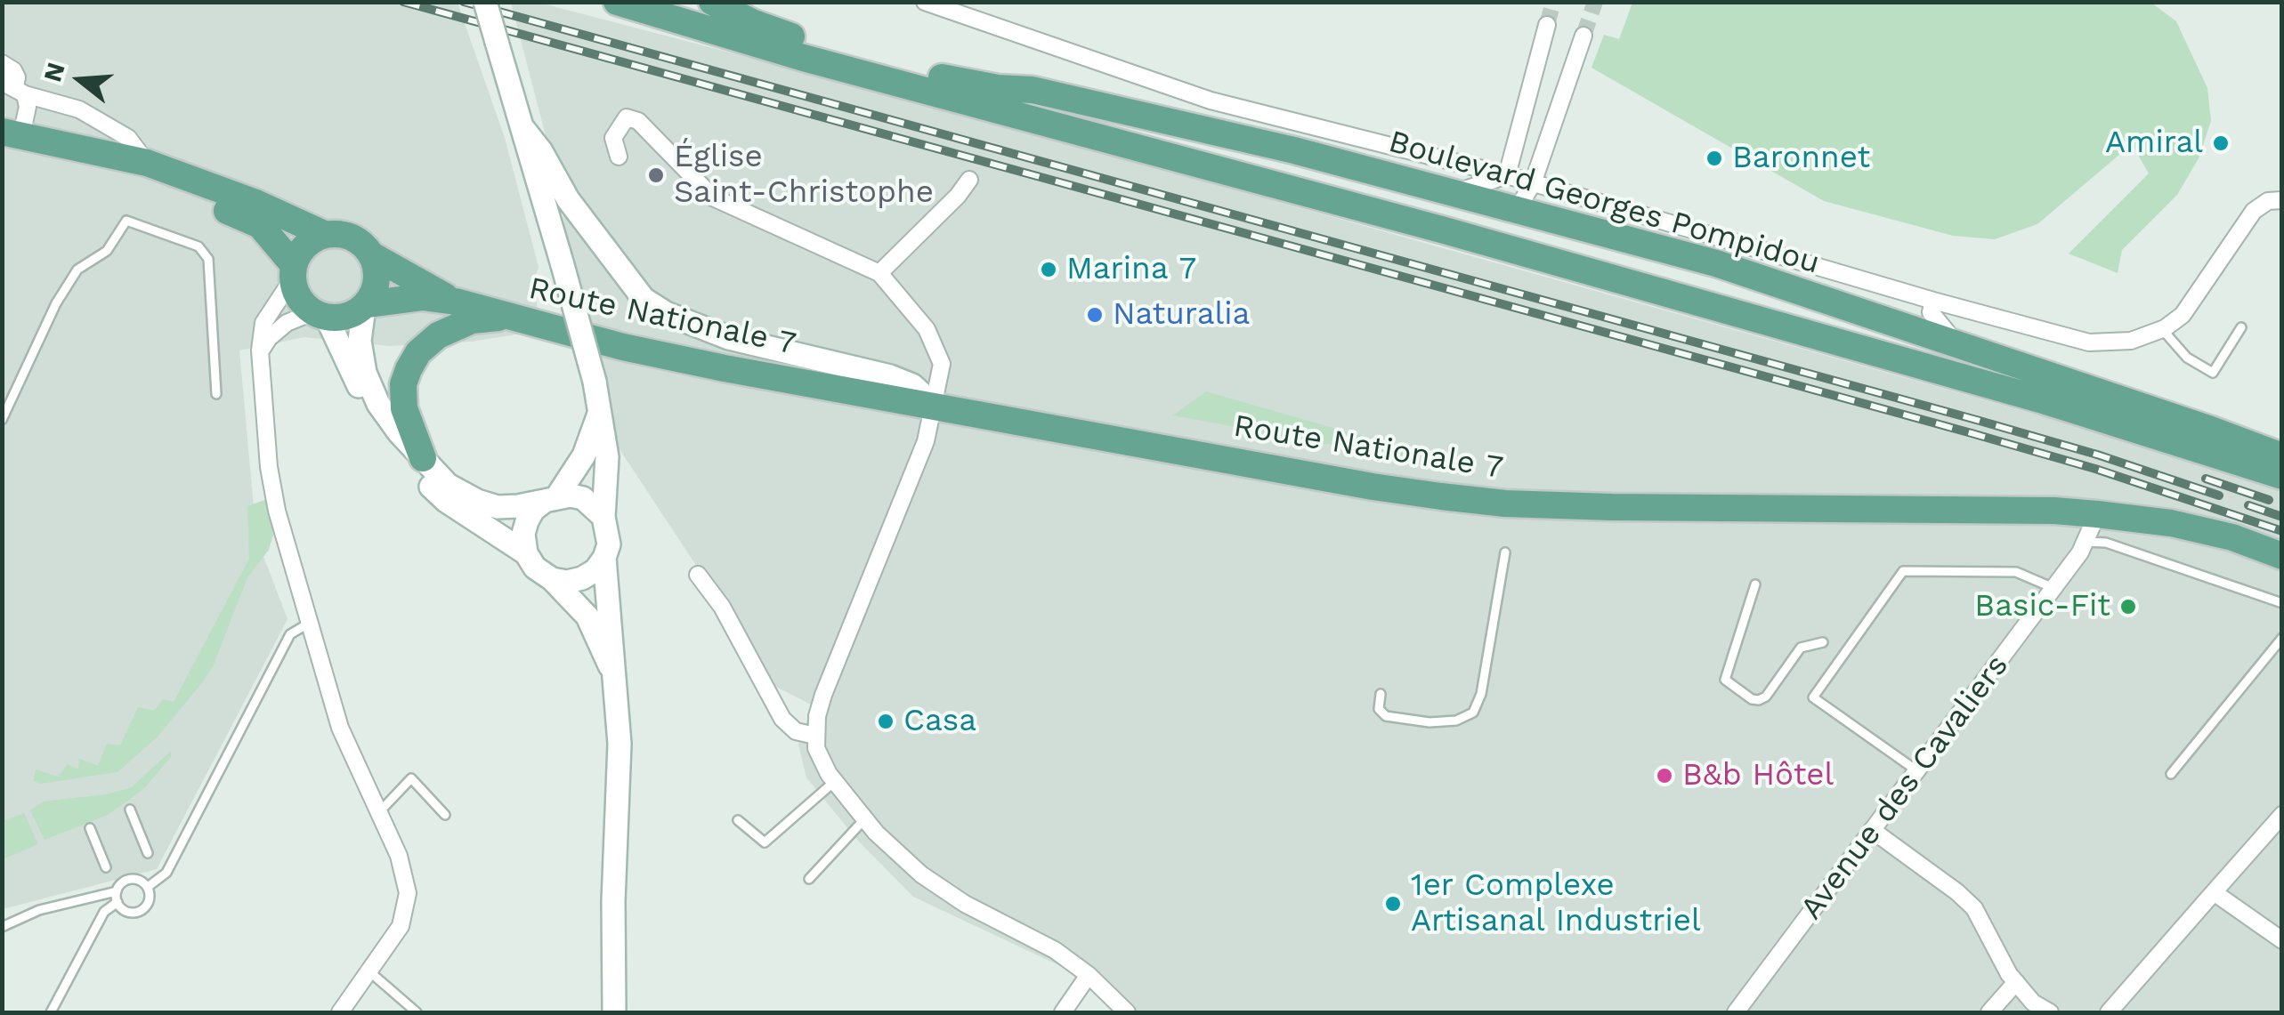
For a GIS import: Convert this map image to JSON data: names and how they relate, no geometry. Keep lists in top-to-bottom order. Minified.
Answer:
{"streets":{"main road":["Boulevard Georges Pompidou","Route Nationale 7"],"street":["Avenue des Cavaliers"]},"crossings":[["Route Nationale 7","Avenue des Cavaliers"]],"places":["Amiral","Baronnet","Église Saint-Christophe","Marina 7","Naturalia","Basic-Fit","Casa","B&b Hôtel","1er Complexe Artisanal Industriel"],"north":"left"}
